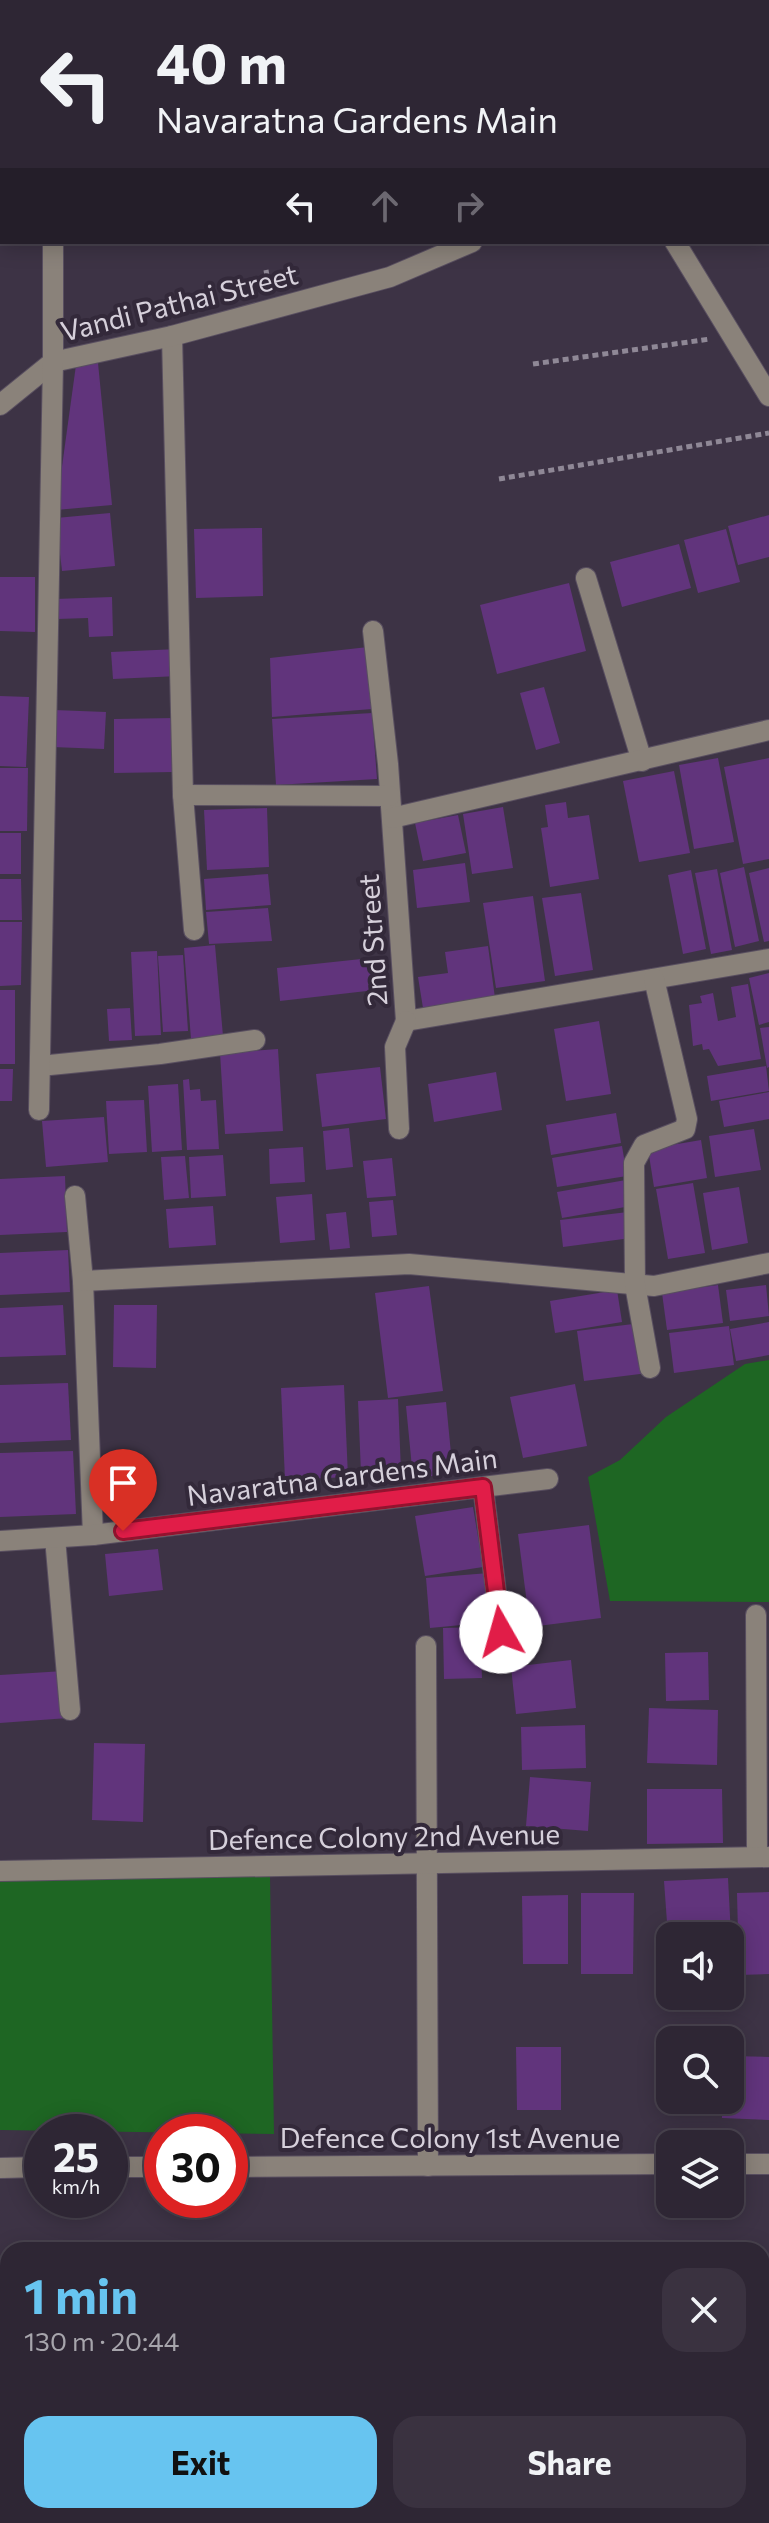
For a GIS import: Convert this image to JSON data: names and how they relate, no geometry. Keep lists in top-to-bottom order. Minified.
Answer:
{"streets":{"street":["Vandi Pathai Street","2nd Street","Navaratna Gardens Main","Defence Colony 2nd Avenue","Defence Colony 1st Avenue"]},"page":{"turn":["40 m","Navaratna Gardens Main"],"speed":"25 km/h","limit":"30","heading":["1 min","130 m · 20:44"],"buttons":["Exit","Share"]}}
